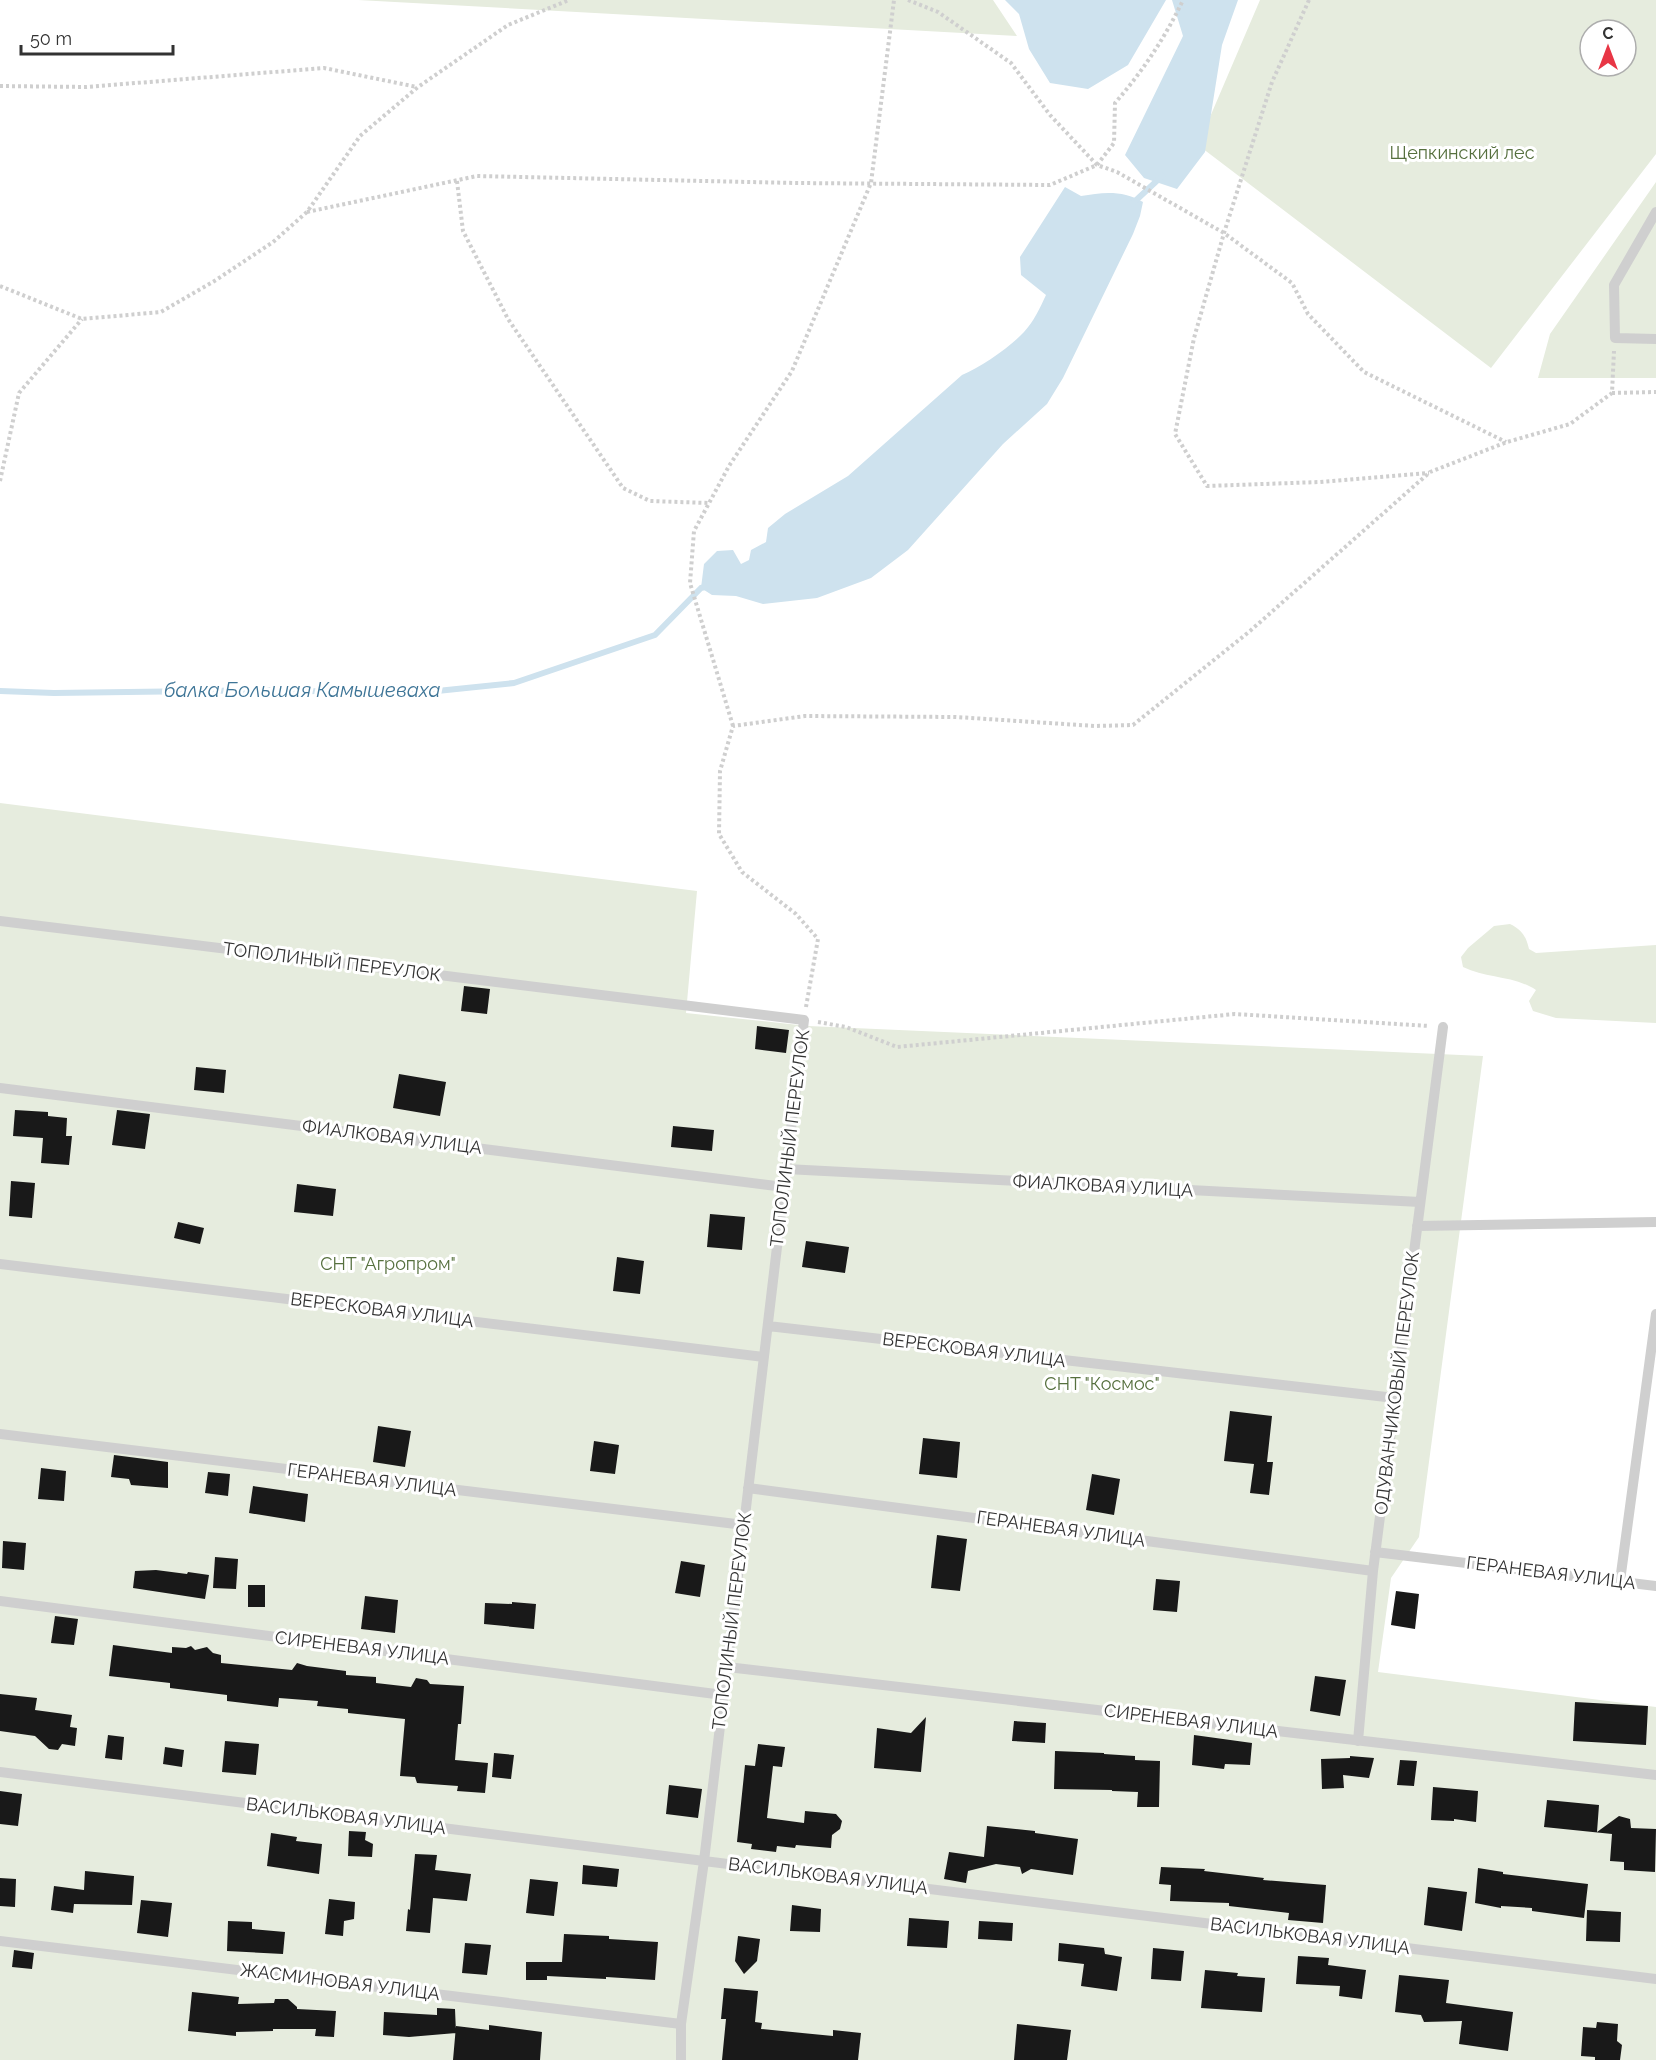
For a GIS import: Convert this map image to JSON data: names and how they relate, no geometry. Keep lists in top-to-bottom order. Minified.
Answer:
{"streets":{"lane":["ТОПОЛИНЫЙ ПЕРЕУЛОК","ФИАЛКОВАЯ УЛИЦА","ВЕРЕСКОВАЯ УЛИЦА","ОДУВАНЧИКОВЫЙ ПЕРЕУЛОК","ГЕРАНЕВАЯ УЛИЦА","СИРЕНЕВАЯ УЛИЦА","ВАСИЛЬКОВАЯ УЛИЦА","ЖАСМИНОВАЯ УЛИЦА"]},"crossings":[["ТОПОЛИНЫЙ ПЕРЕУЛОК","ФИАЛКОВАЯ УЛИЦА"],["ТОПОЛИНЫЙ ПЕРЕУЛОК","ВЕРЕСКОВАЯ УЛИЦА"],["ТОПОЛИНЫЙ ПЕРЕУЛОК","ГЕРАНЕВАЯ УЛИЦА"],["ТОПОЛИНЫЙ ПЕРЕУЛОК","СИРЕНЕВАЯ УЛИЦА"],["ТОПОЛИНЫЙ ПЕРЕУЛОК","ВАСИЛЬКОВАЯ УЛИЦА"],["ТОПОЛИНЫЙ ПЕРЕУЛОК","ЖАСМИНОВАЯ УЛИЦА"],["ФИАЛКОВАЯ УЛИЦА","ОДУВАНЧИКОВЫЙ ПЕРЕУЛОК"],["ВЕРЕСКОВАЯ УЛИЦА","ОДУВАНЧИКОВЫЙ ПЕРЕУЛОК"],["ОДУВАНЧИКОВЫЙ ПЕРЕУЛОК","ГЕРАНЕВАЯ УЛИЦА"],["ОДУВАНЧИКОВЫЙ ПЕРЕУЛОК","СИРЕНЕВАЯ УЛИЦА"]],"water":["балка Большая Камышеваха"],"parks":["Щепкинский лес","СНТ \"Агропром\"","СНТ \"Космос\""],"scale_bar":"50 m","north":"top"}
